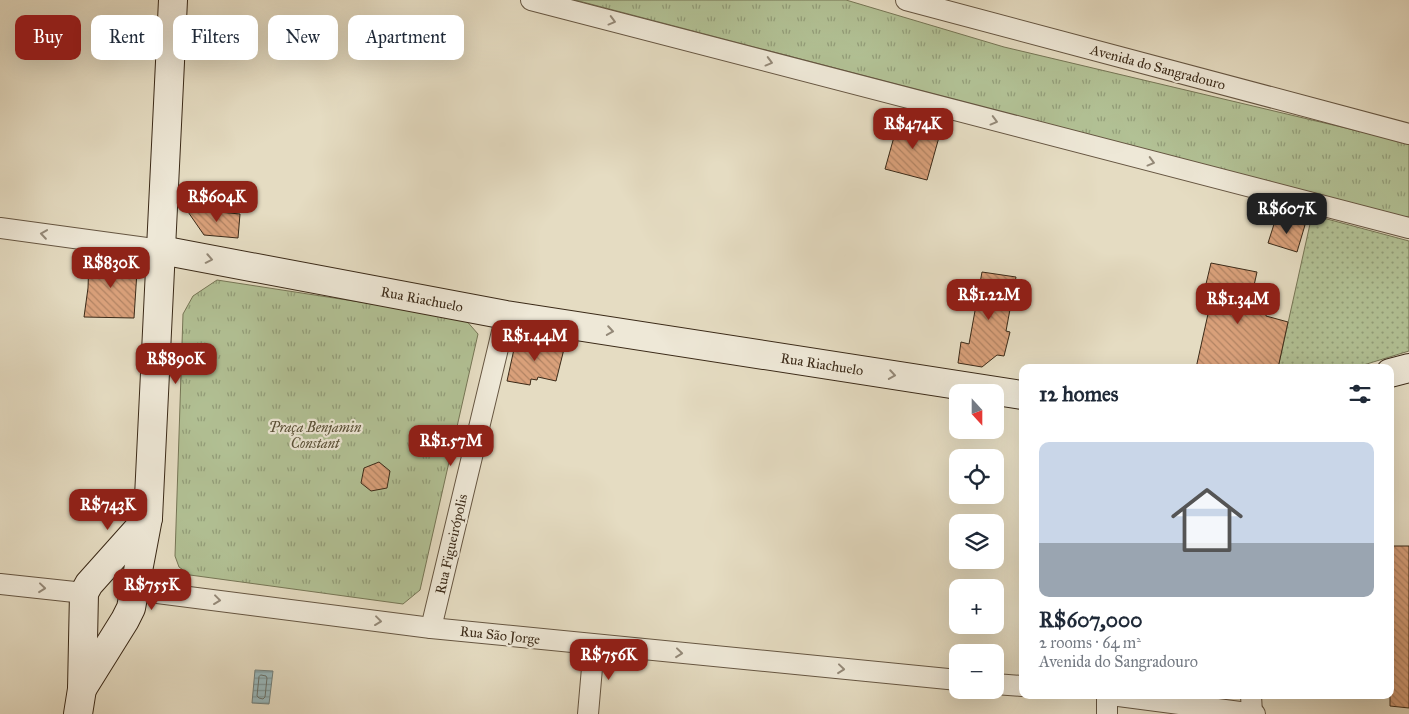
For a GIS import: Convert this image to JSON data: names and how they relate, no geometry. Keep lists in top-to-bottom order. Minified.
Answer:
{"streets":{"main road":["Rua Riachuelo"],"street":["Avenida do Sangradouro","Rua Figueirópolis","Rua São Jorge"]},"crossings":[["Rua Riachuelo","Rua Figueirópolis"],["Rua Figueirópolis","Rua São Jorge"]],"one_way":["Rua São Jorge"],"parks":["Praça Benjamin Constant"],"north":"bottom","page":{"chip":["Buy","Rent","Filters","New","Apartment"],"price":["R$474K","R$604K","R$607K","R$830K","R$1.22M","R$1.34M","R$1.44M","R$890K","R$1.57M","R$743K","R$755K","R$756K"],"heading":"12 homes","map_buttons":["+","−"],"list":[{"name":"R$607,000","note":"2 rooms · 64 m² · Avenida do Sangradouro"}]}}
